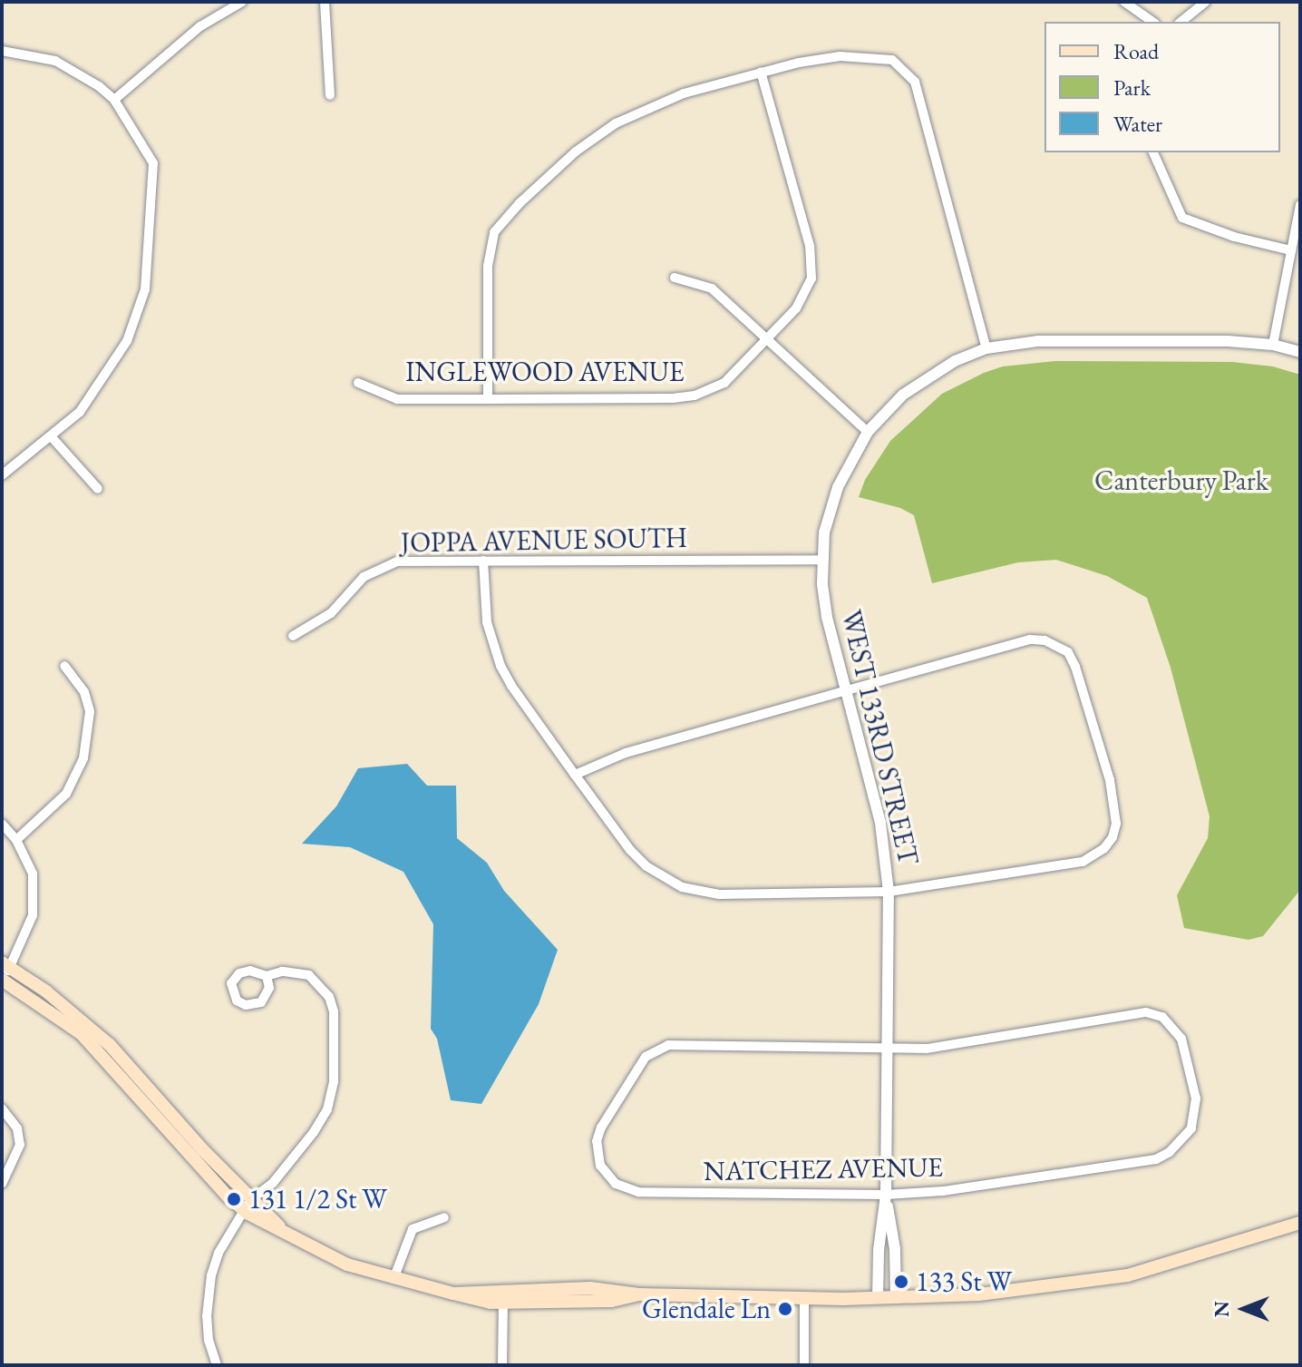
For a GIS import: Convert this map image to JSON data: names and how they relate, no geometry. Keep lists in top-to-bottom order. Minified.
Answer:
{"streets":{"street":["INGLEWOOD AVENUE","JOPPA AVENUE SOUTH","WEST 133RD STREET","NATCHEZ AVENUE"]},"crossings":[["JOPPA AVENUE SOUTH","WEST 133RD STREET"],["WEST 133RD STREET","NATCHEZ AVENUE"]],"parks":["Canterbury Park"],"places":["131 1/2 St W","133 St W","Glendale Ln"],"legend":["Road","Park","Water"],"north":"left"}
